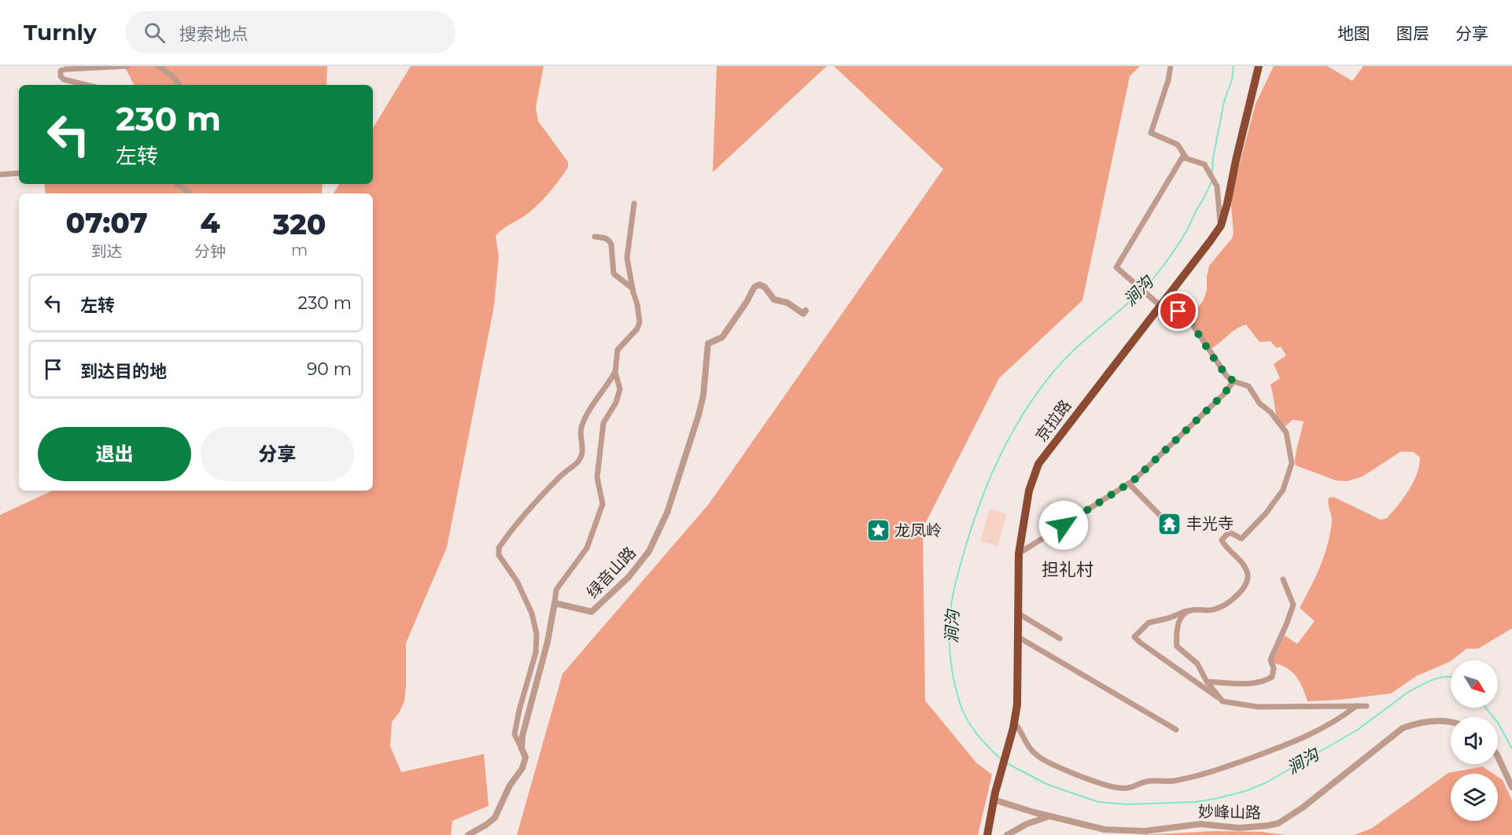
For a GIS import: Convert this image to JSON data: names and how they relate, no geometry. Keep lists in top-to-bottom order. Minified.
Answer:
{"streets":{"highway":["京拉路"],"street":["绿音山路","妙峰山路"]},"crossings":[["京拉路","妙峰山路"]],"districts":["担礼村"],"water":["涧沟"],"places":{"temple":["丰光寺"],"place":["龙凤岭"]},"north":"bottom right","page":{"header":"Turnly","search":"搜索地点","nav":["地图","图层","分享"],"turn":["230 m","左转"],"eta":["07:07","到达","4","分钟","320","m"],"list":[{"name":"左转","value":"230 m"},{"name":"到达目的地","value":"90 m"}],"buttons":["退出","分享"]}}
